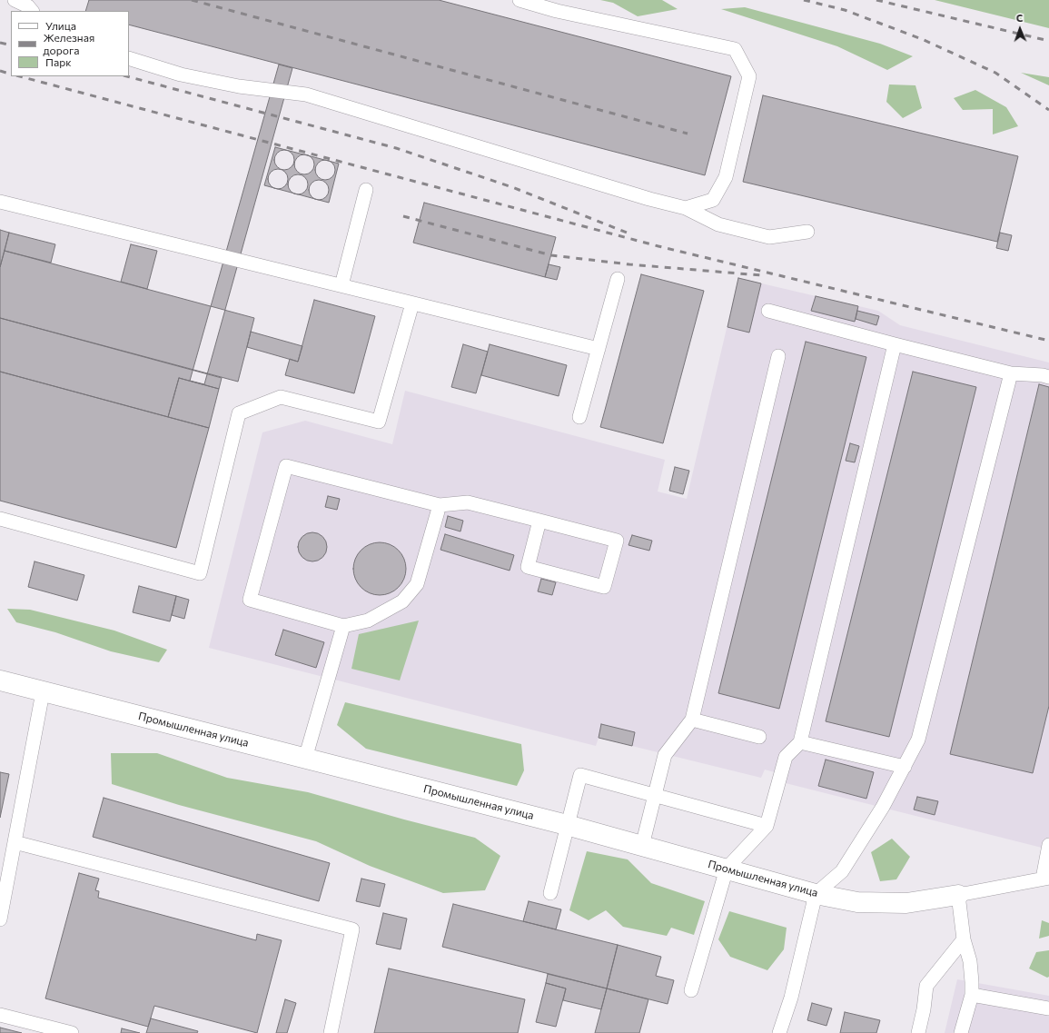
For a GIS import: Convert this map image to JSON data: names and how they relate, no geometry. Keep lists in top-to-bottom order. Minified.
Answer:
{"streets":{"street":["Промышленная улица"]},"legend":["Улица","Железная дорога","Парк"],"north":"top"}
